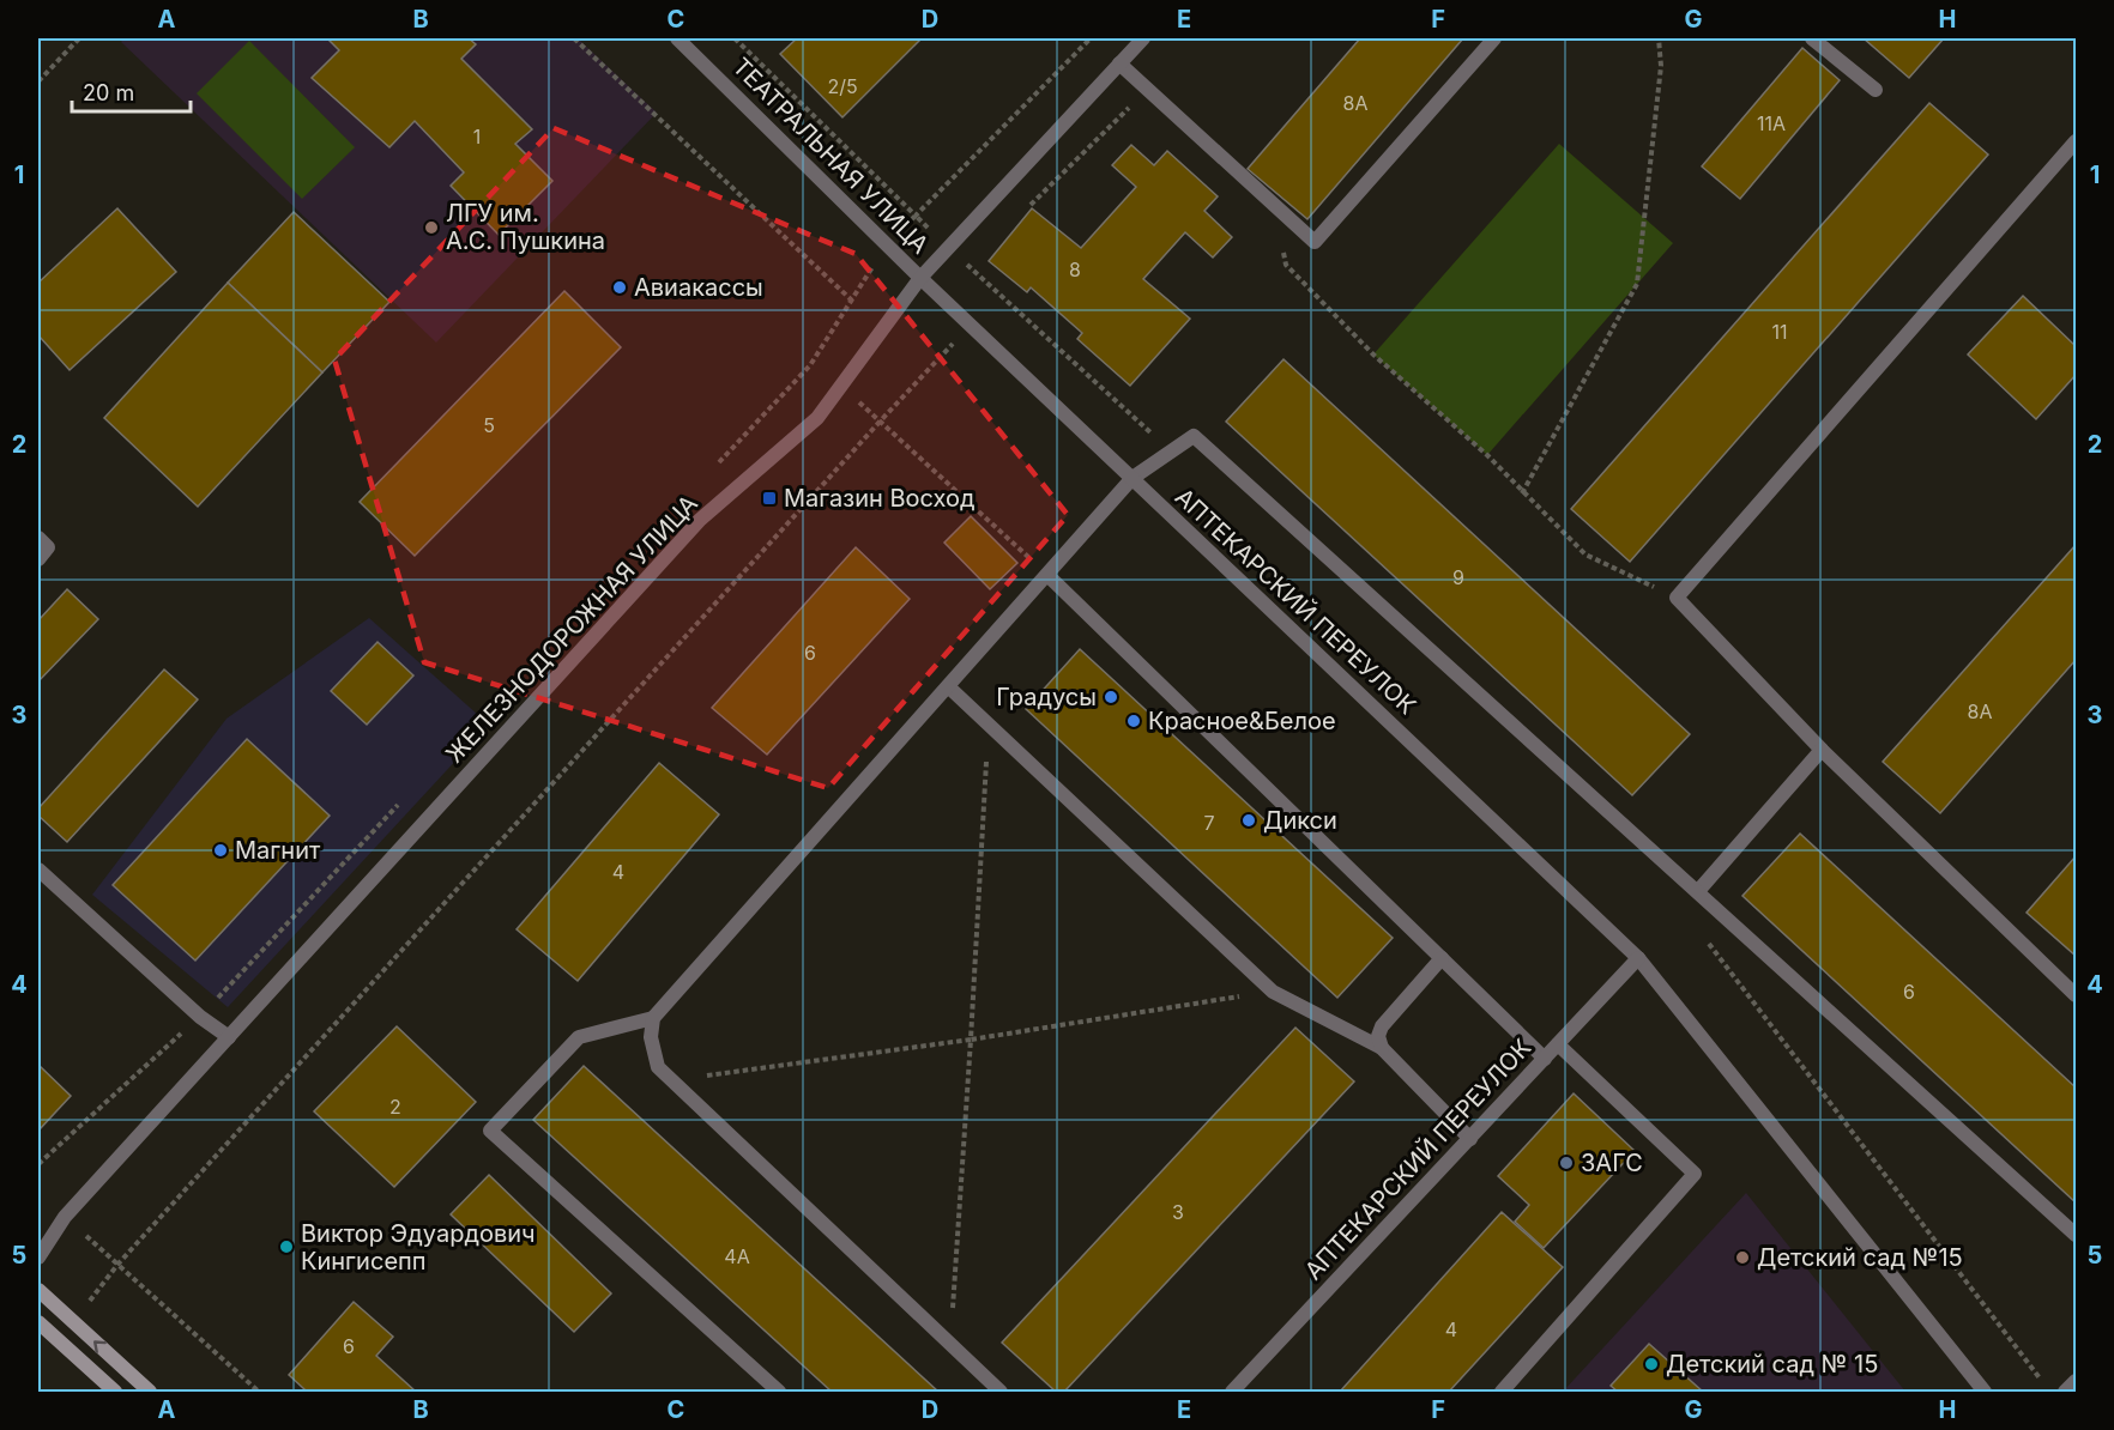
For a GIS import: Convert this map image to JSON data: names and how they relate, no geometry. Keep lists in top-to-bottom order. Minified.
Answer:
{"streets":{"street":["ТЕАТРАЛЬНАЯ УЛИЦА","АПТЕКАРСКИЙ ПЕРЕУЛОК","ЖЕЛЕЗНОДОРОЖНАЯ УЛИЦА"]},"crossings":[["ТЕАТРАЛЬНАЯ УЛИЦА","АПТЕКАРСКИЙ ПЕРЕУЛОК"],["ТЕАТРАЛЬНАЯ УЛИЦА","ЖЕЛЕЗНОДОРОЖНАЯ УЛИЦА"],["АПТЕКАРСКИЙ ПЕРЕУЛОК","ЖЕЛЕЗНОДОРОЖНАЯ УЛИЦА"]],"places":{"other":["ЛГУ им. А.С. Пушкина","Авиакассы","Градусы","Красное&Белое","Дикси","Магнит","ЗАГС","Виктор Эдуардович Кингисепп","Детский сад №15","Детский сад № 15"],"transit":["Магазин Восход"]},"house_numbers":["2/5","8А","11А","1","8","11","5","9","6","8А","7","4","6","2","3","4А","4","6"],"scale_bar":"20 m","grid":{"columns":["A","B","C","D","E","F","G","H"],"rows":["1","2","3","4","5"]}}
